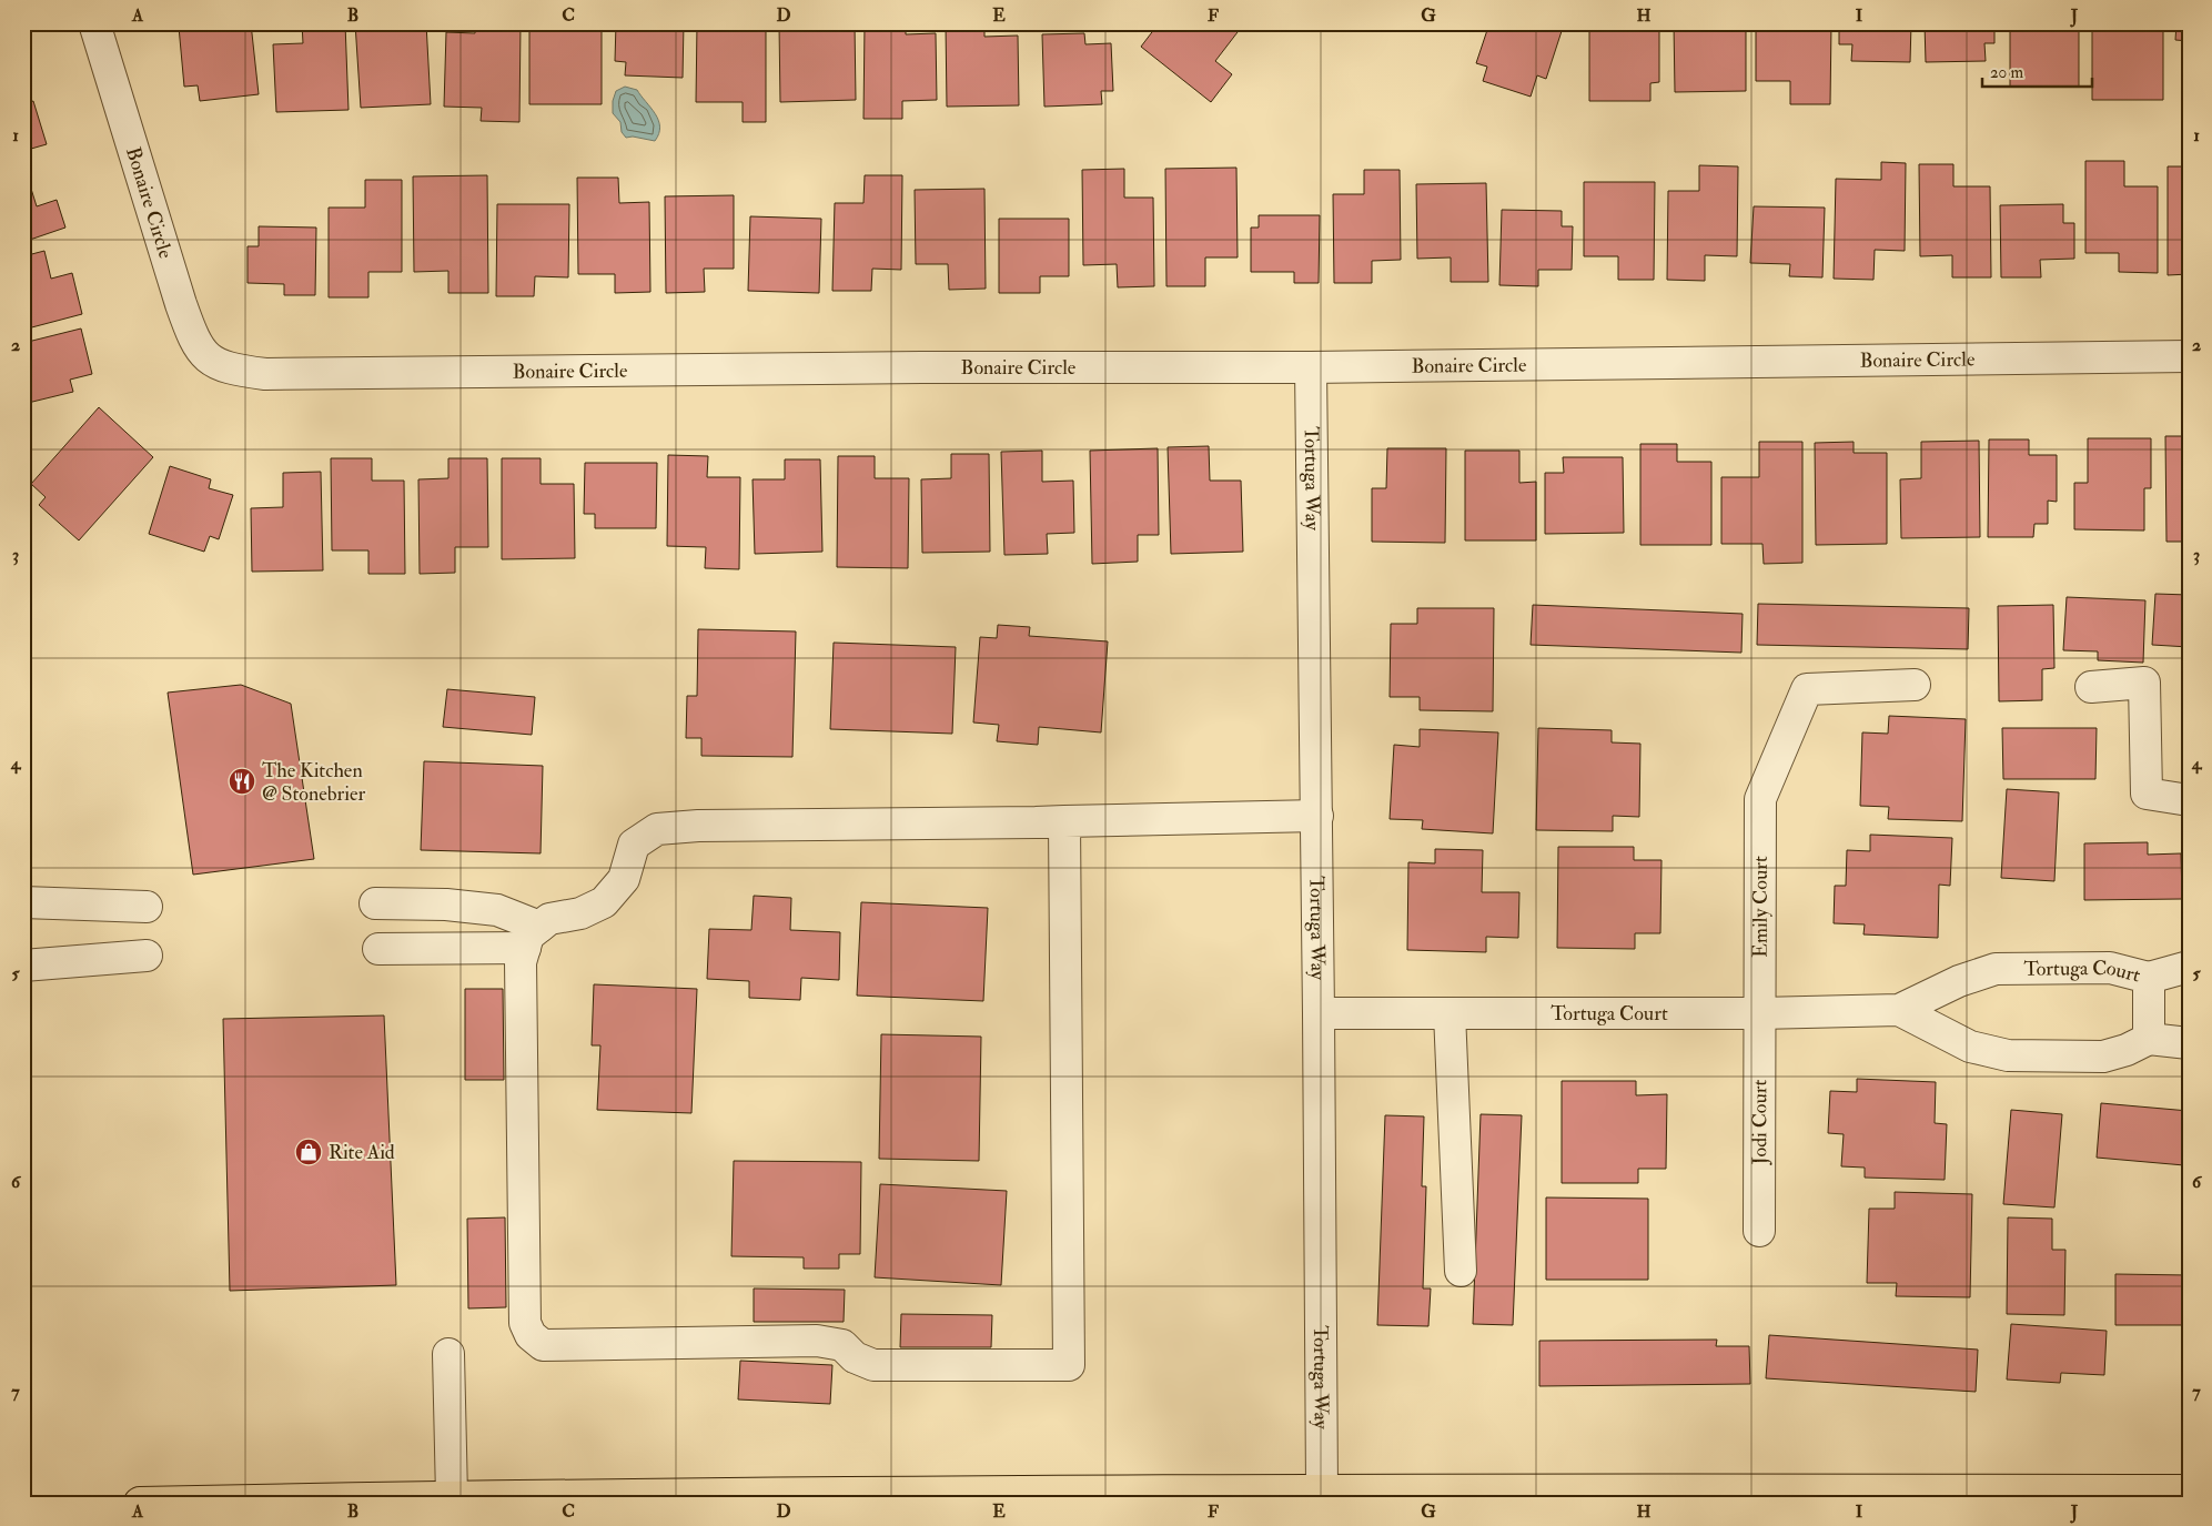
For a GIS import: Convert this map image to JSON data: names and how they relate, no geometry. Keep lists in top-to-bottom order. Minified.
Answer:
{"streets":{"street":["Bonaire Circle","Tortuga Way","Emily Court","Tortuga Court","Jodi Court"]},"crossings":[["Bonaire Circle","Tortuga Way"],["Tortuga Way","Tortuga Court"],["Emily Court","Tortuga Court"],["Emily Court","Jodi Court"],["Tortuga Court","Jodi Court"]],"places":{"restaurant":["The Kitchen @ Stonebrier"],"shop":["Rite Aid"]},"scale_bar":"20 m","grid":{"columns":["A","B","C","D","E","F","G","H","I","J"],"rows":["1","2","3","4","5","6","7"]}}
